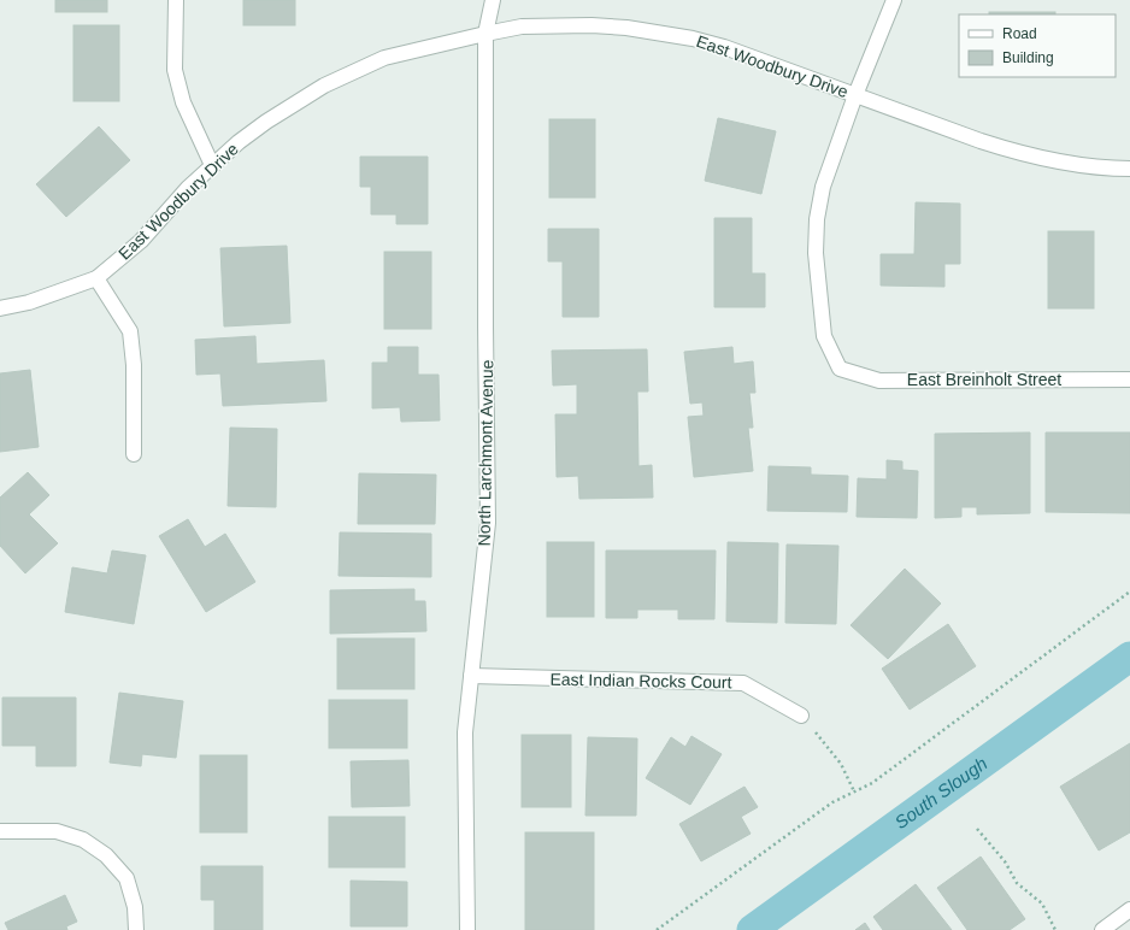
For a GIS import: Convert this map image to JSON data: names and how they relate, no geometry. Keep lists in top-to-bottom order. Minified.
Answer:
{"streets":{"street":["East Woodbury Drive","East Breinholt Street","North Larchmont Avenue","East Indian Rocks Court"]},"crossings":[["East Woodbury Drive","East Breinholt Street"],["East Woodbury Drive","North Larchmont Avenue"],["North Larchmont Avenue","East Indian Rocks Court"]],"water":["South Slough"],"legend":["Road","Building"]}
